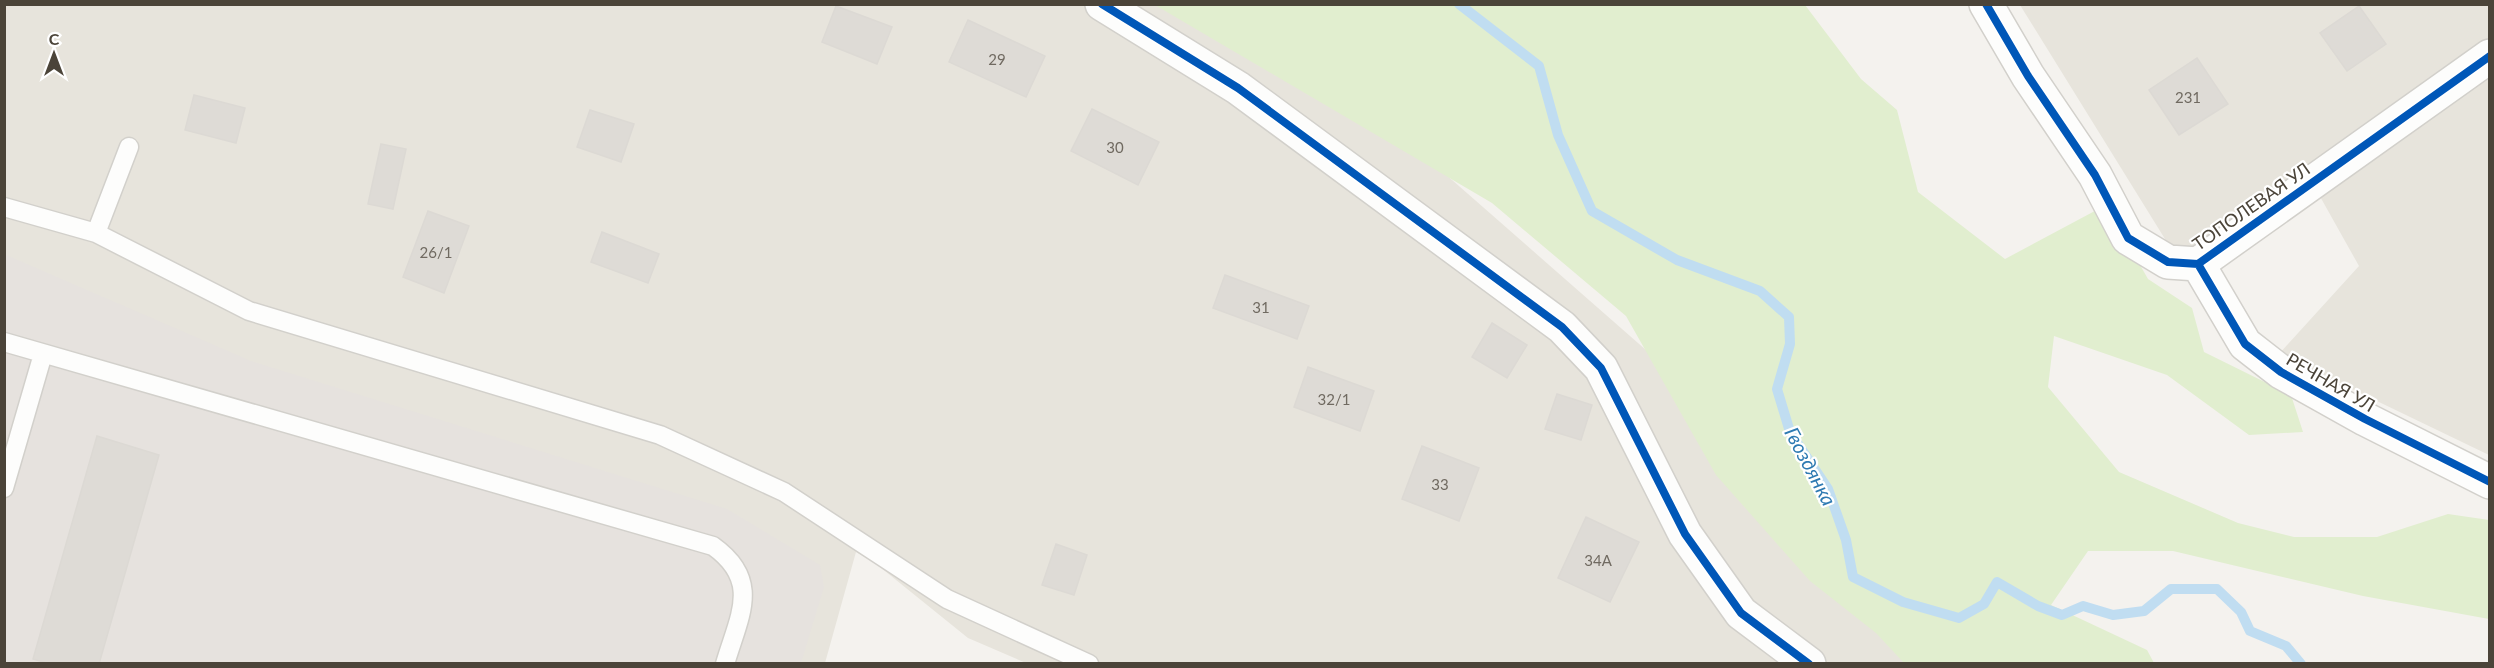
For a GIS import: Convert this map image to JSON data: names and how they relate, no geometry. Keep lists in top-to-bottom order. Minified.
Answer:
{"streets":{"street":["ТОПОЛЕВАЯ УЛ","РЕЧНАЯ УЛ"]},"crossings":[["ТОПОЛЕВАЯ УЛ","РЕЧНАЯ УЛ"]],"water":["Гвоздянка"],"house_numbers":["29","231","30","26/1","31","32/1","33","34А"],"north":"top"}
